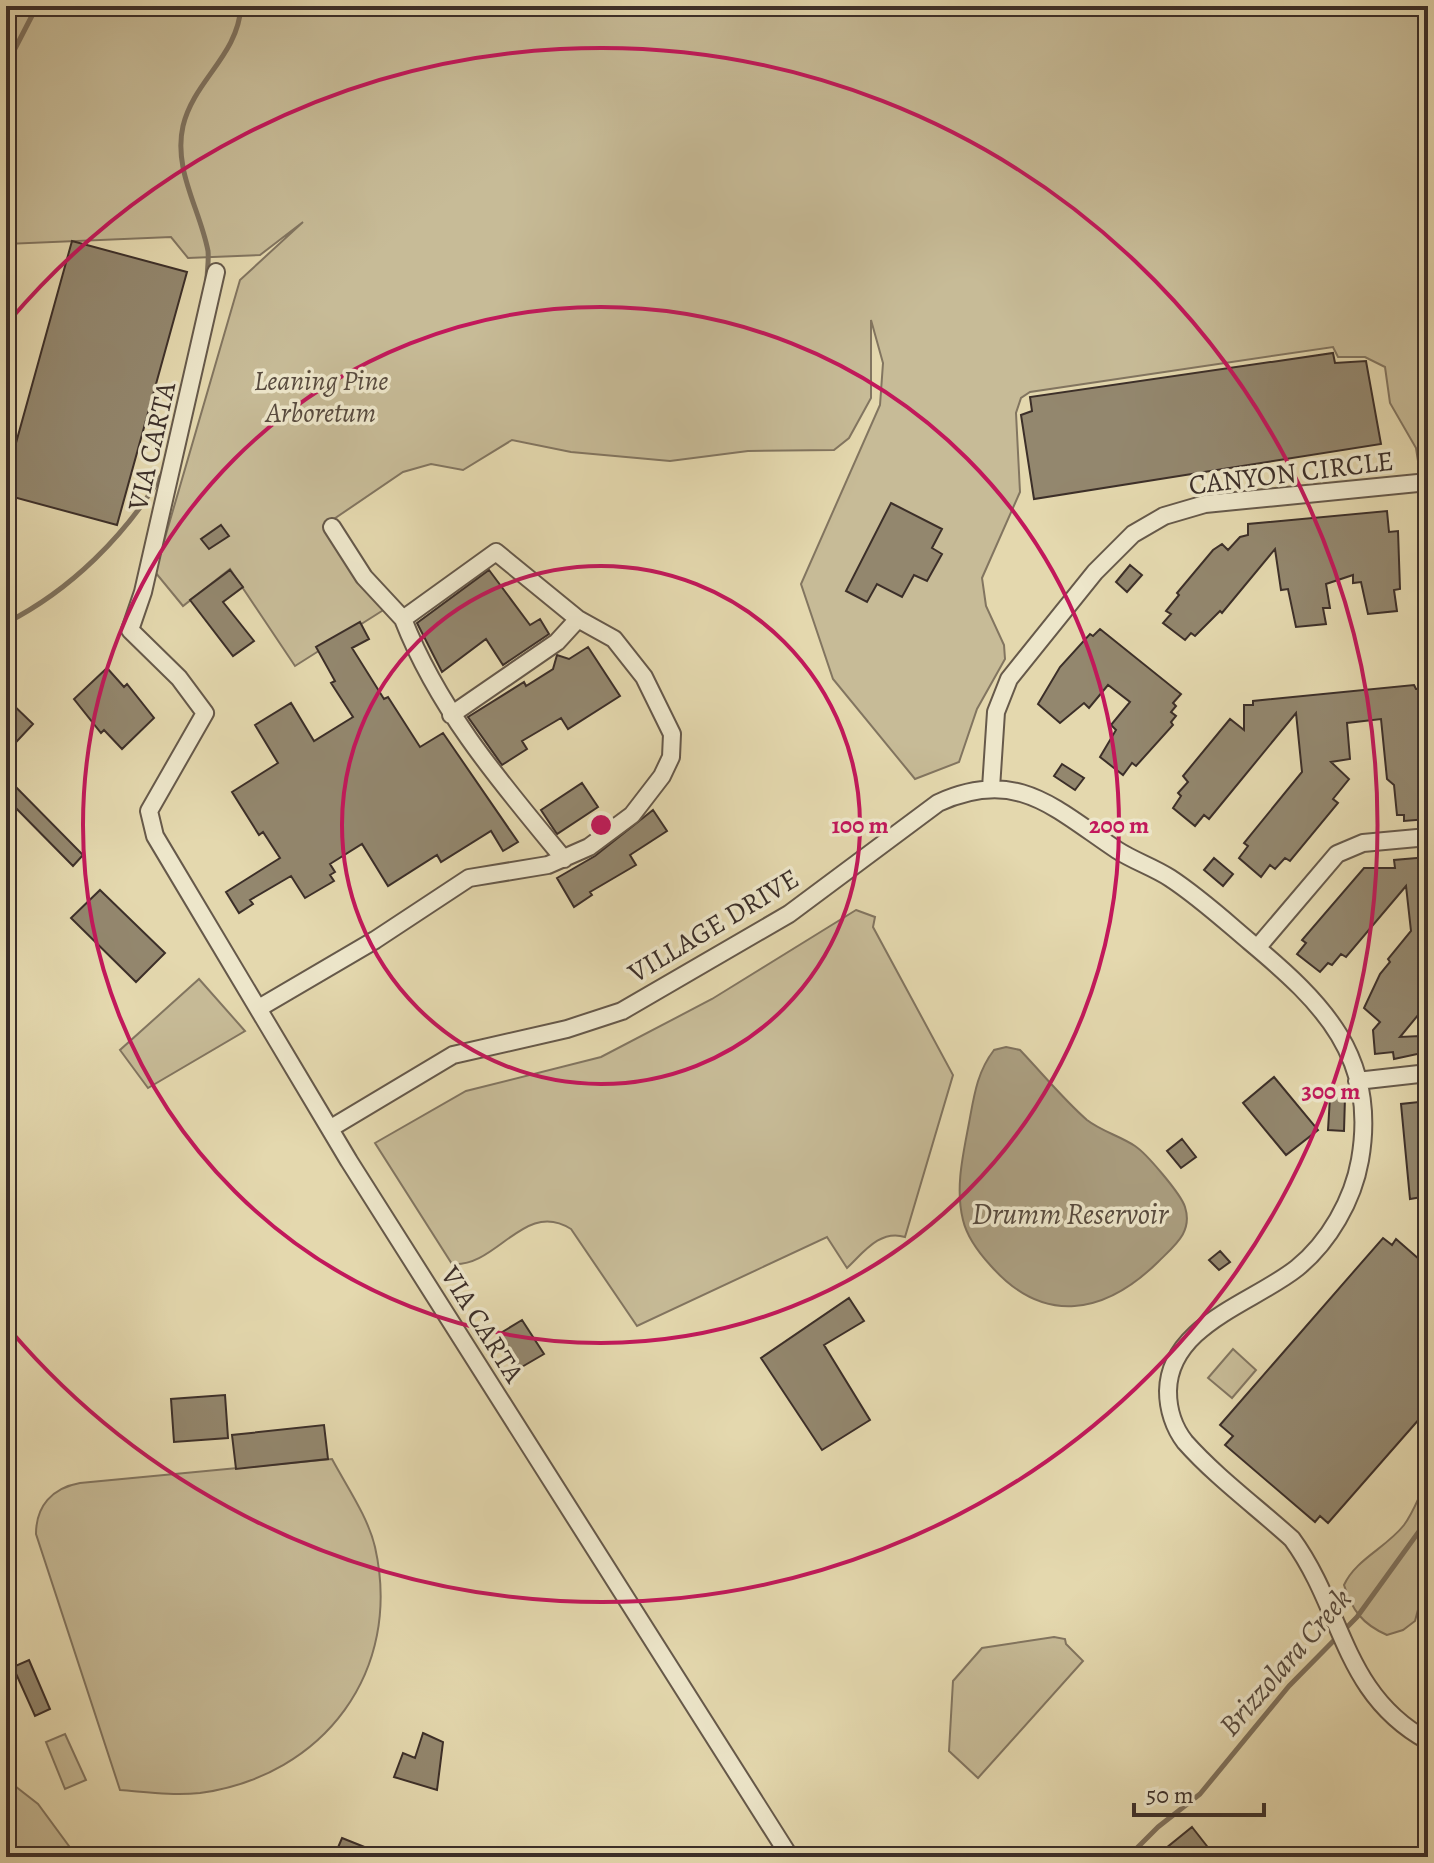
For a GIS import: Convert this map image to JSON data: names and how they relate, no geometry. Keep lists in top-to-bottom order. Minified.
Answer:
{"streets":{"street":["VIA CARTA","CANYON CIRCLE","VILLAGE DRIVE"]},"crossings":[["VIA CARTA","VILLAGE DRIVE"],["CANYON CIRCLE","VILLAGE DRIVE"]],"water":["Drumm Reservoir","Brizzolara Creek"],"parks":["Leaning Pine Arboretum"],"scale_bar":"50 m","rings":["100 m","200 m","300 m"]}
